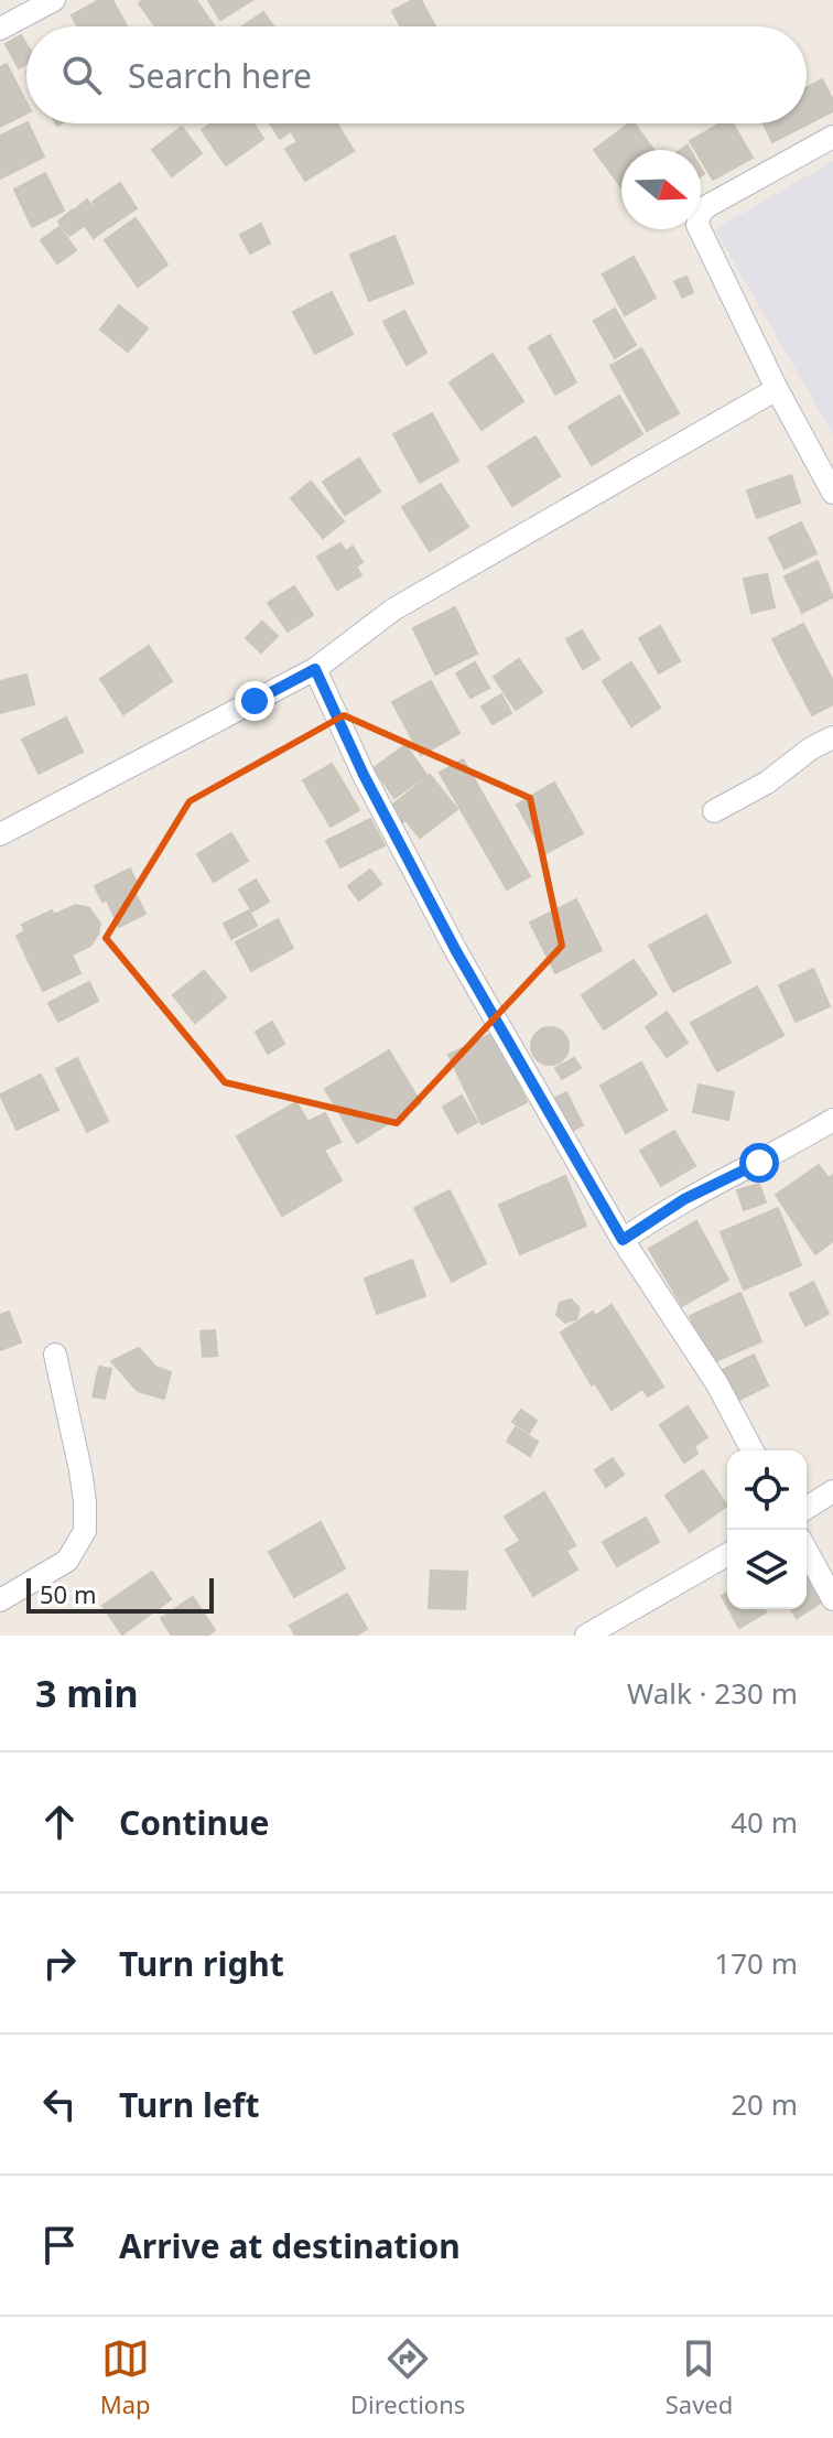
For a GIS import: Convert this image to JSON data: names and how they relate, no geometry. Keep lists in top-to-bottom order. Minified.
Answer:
{"scale_bar":"50 m","north":"right","page":{"search":"Search here","scale":"50 m","heading":["3 min","Walk · 230 m"],"list":[["Continue","40 m"],["Turn right","170 m"],["Turn left","20 m"],"Arrive at destination"],"nav":["Map","Directions","Saved"]}}
